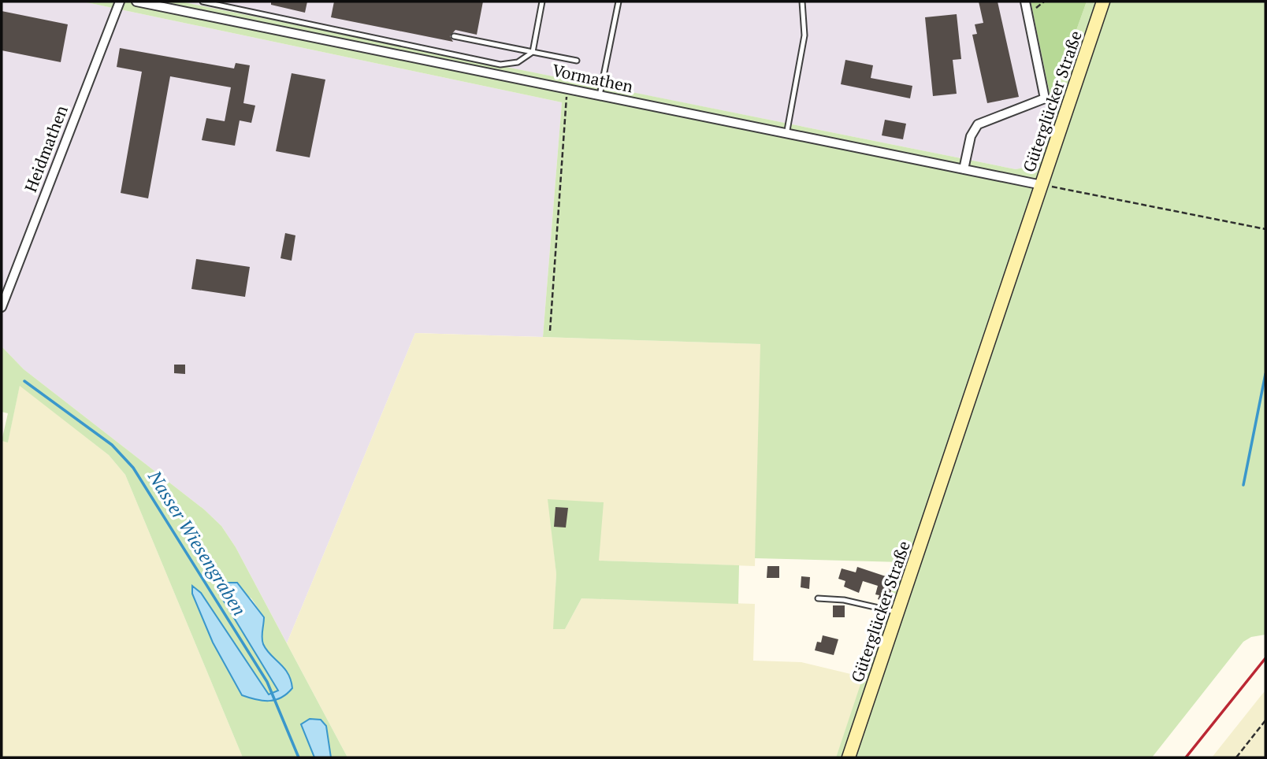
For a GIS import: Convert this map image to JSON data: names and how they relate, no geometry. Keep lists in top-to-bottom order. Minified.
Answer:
{"streets":{"street":["Vormathen","Güterglücker Straße","Heidmathen"]},"crossings":[["Vormathen","Güterglücker Straße"]],"water":["Nasser Wiesengraben"]}
